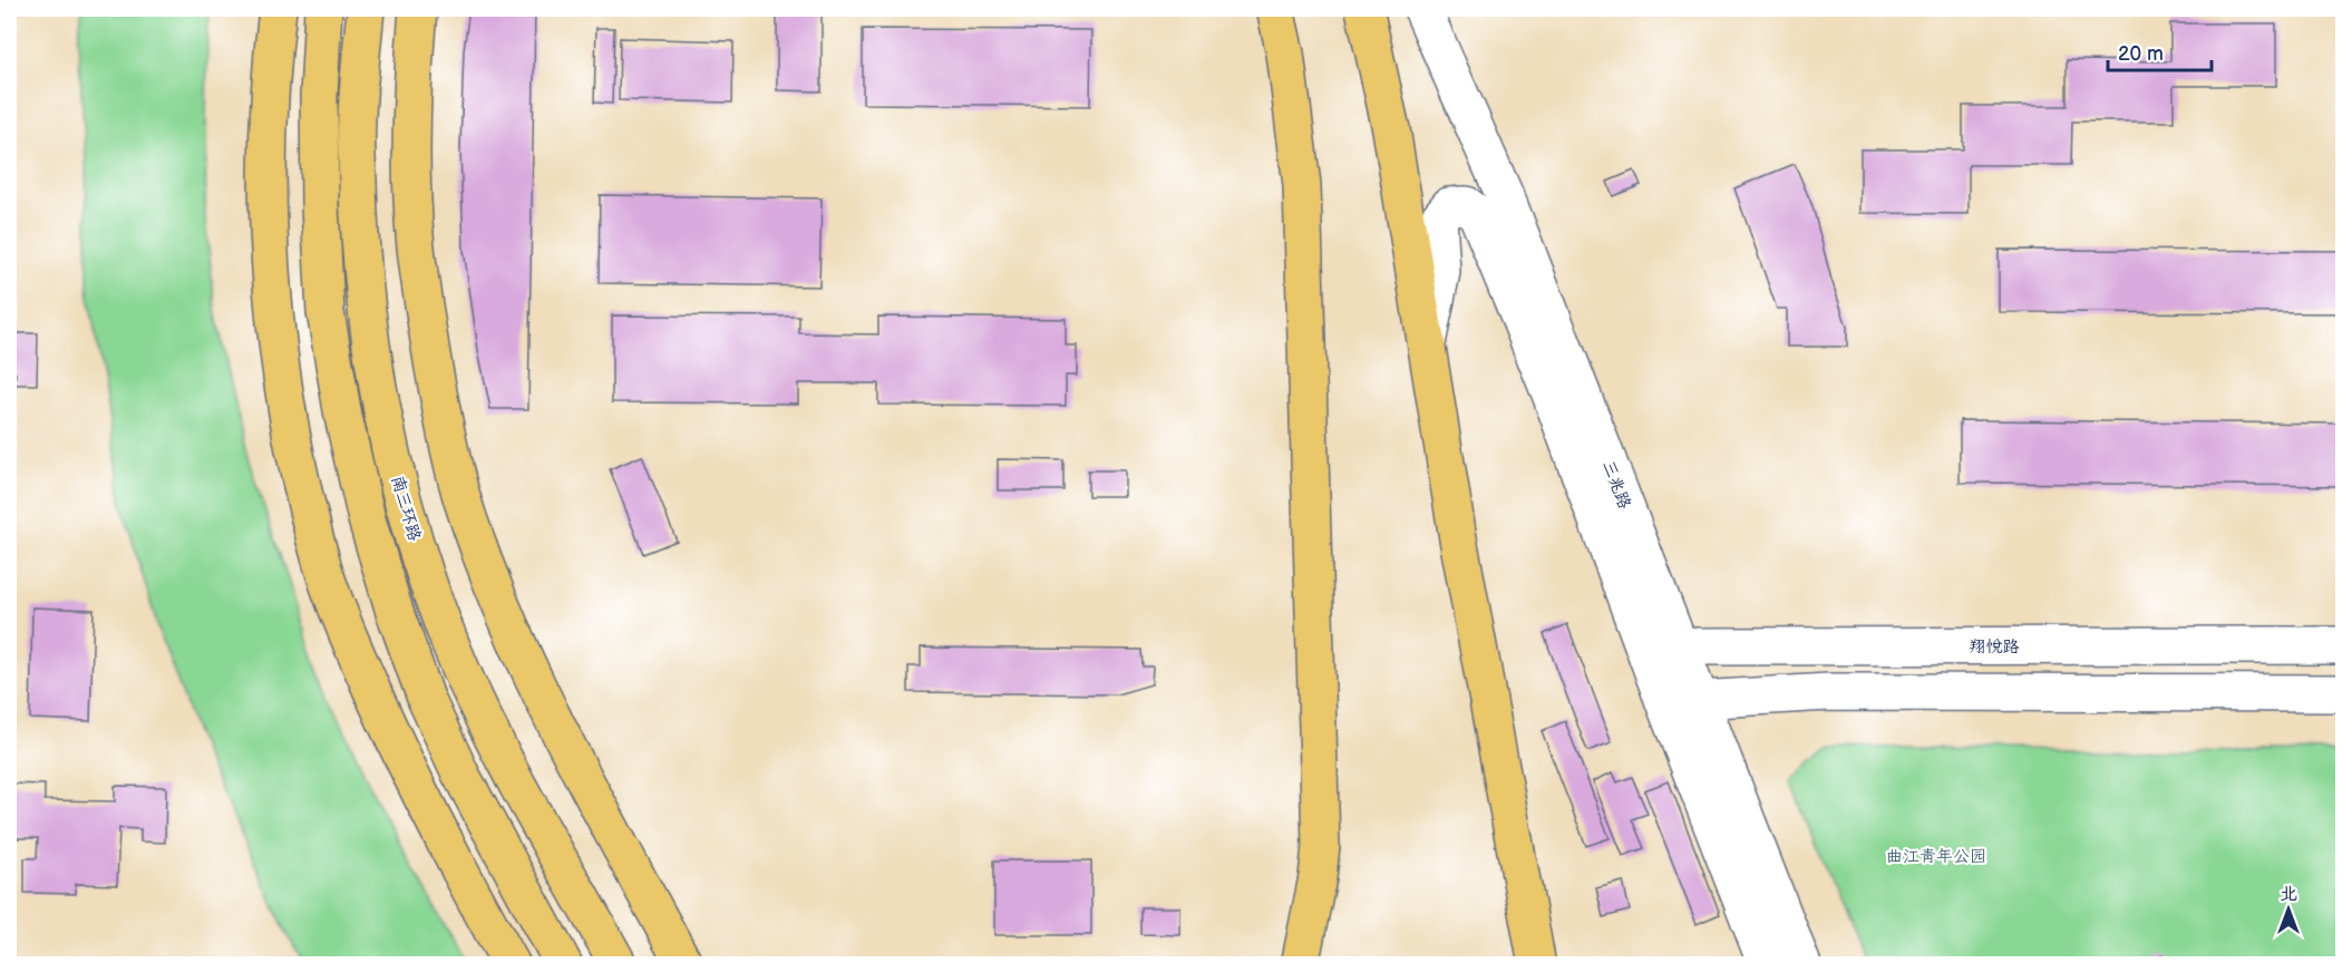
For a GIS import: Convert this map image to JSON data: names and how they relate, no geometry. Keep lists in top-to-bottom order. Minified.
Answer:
{"streets":{"highway":["南三环路"],"street":["三兆路","翔悦路"]},"crossings":[["三兆路","翔悦路"]],"parks":["曲江青年公园"],"scale_bar":"20 m","north":"top"}
